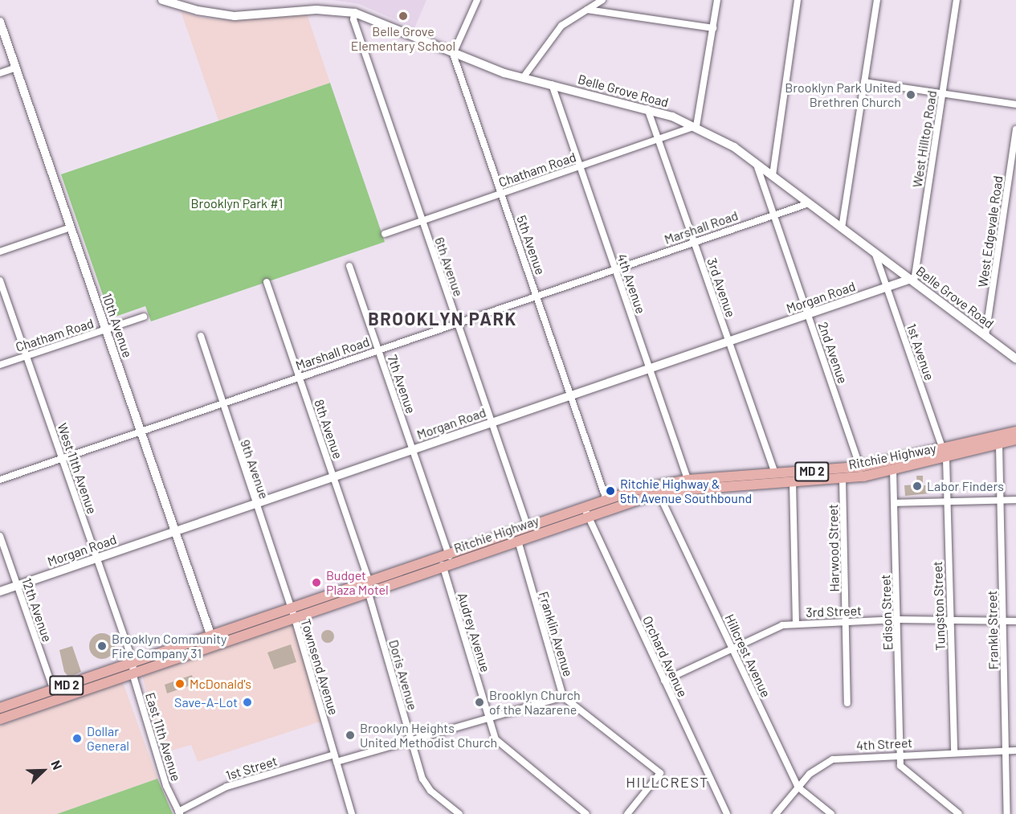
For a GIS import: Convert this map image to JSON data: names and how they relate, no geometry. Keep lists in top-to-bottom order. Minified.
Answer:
{"streets":{"main road":["Ritchie Highway","MD 2"],"street":["Belle Grove Road","West Hilltop Road","Chatham Road","Marshall Road","West Edgevale Road","5th Avenue","6th Avenue","4th Avenue","3rd Avenue","Morgan Road","10th Avenue","1st Avenue","2nd Avenue","7th Avenue","8th Avenue","West 11th Avenue","9th Avenue","Harwood Street","Tungston Street","12th Avenue","3rd Street","Edison Street","Frankle Street","Audrey Avenue","Franklin Avenue","Hillcrest Avenue","Orchard Avenue","Townsend Avenue","Doris Avenue","East 11th Avenue","4th Street","1st Street"]},"crossings":[["Belle Grove Road","West Hilltop Road"],["Belle Grove Road","Chatham Road"],["Belle Grove Road","Marshall Road"],["Belle Grove Road","West Edgevale Road"],["Belle Grove Road","5th Avenue"],["Belle Grove Road","6th Avenue"],["Belle Grove Road","4th Avenue"],["Belle Grove Road","3rd Avenue"],["Belle Grove Road","Morgan Road"],["Belle Grove Road","1st Avenue"],["Belle Grove Road","2nd Avenue"],["West Hilltop Road","Morgan Road"],["Chatham Road","5th Avenue"],["Chatham Road","6th Avenue"],["Chatham Road","4th Avenue"],["Chatham Road","3rd Avenue"],["Chatham Road","10th Avenue"],["Chatham Road","West 11th Avenue"],["Marshall Road","5th Avenue"],["Marshall Road","6th Avenue"],["Marshall Road","4th Avenue"],["Marshall Road","3rd Avenue"],["Marshall Road","10th Avenue"],["Marshall Road","2nd Avenue"],["Marshall Road","7th Avenue"],["Marshall Road","8th Avenue"],["Marshall Road","West 11th Avenue"],["Marshall Road","9th Avenue"],["5th Avenue","Morgan Road"],["5th Avenue","Ritchie Highway"],["6th Avenue","Morgan Road"],["6th Avenue","Ritchie Highway"],["4th Avenue","Morgan Road"],["4th Avenue","Ritchie Highway"],["3rd Avenue","Morgan Road"],["3rd Avenue","Ritchie Highway"],["Morgan Road","10th Avenue"],["Morgan Road","1st Avenue"],["Morgan Road","2nd Avenue"],["Morgan Road","7th Avenue"],["Morgan Road","8th Avenue"],["Morgan Road","West 11th Avenue"],["Morgan Road","9th Avenue"],["Morgan Road","12th Avenue"],["10th Avenue","Ritchie Highway"],["1st Avenue","Ritchie Highway"],["1st Avenue","Tungston Street"],["2nd Avenue","Ritchie Highway"],["7th Avenue","Ritchie Highway"],["7th Avenue","Audrey Avenue"],["8th Avenue","Ritchie Highway"],["8th Avenue","Doris Avenue"],["Ritchie Highway","West 11th Avenue"],["Ritchie Highway","9th Avenue"],["Ritchie Highway","Harwood Street"],["Ritchie Highway","Tungston Street"],["Ritchie Highway","12th Avenue"],["Ritchie Highway","Edison Street"],["Ritchie Highway","Frankle Street"],["Ritchie Highway","Audrey Avenue"],["Ritchie Highway","Franklin Avenue"],["Ritchie Highway","Hillcrest Avenue"],["Ritchie Highway","Orchard Avenue"],["Ritchie Highway","Townsend Avenue"],["Ritchie Highway","Doris Avenue"],["Ritchie Highway","East 11th Avenue"],["West 11th Avenue","East 11th Avenue"],["9th Avenue","Townsend Avenue"],["Harwood Street","3rd Street"],["Tungston Street","3rd Street"],["Tungston Street","4th Street"],["3rd Street","Edison Street"],["3rd Street","Frankle Street"],["3rd Street","Hillcrest Avenue"],["3rd Street","Orchard Avenue"],["Edison Street","4th Street"],["Frankle Street","4th Street"],["Hillcrest Avenue","4th Street"],["Townsend Avenue","1st Street"],["East 11th Avenue","1st Street"]],"districts":["BROOKLYN PARK","HILLCREST"],"parks":["Brooklyn Park #1"],"places":["Belle Grove Elementary School","Brooklyn Park United Brethren Church","Labor Finders","Ritchie Highway & 5th Avenue Southbound","Budget Plaza Motel","Brooklyn Community Fire Company 31","McDonald's","Save-A-Lot","Brooklyn Church of the Nazarene","Brooklyn Heights United Methodist Church","Dollar General"],"north":"top right"}
